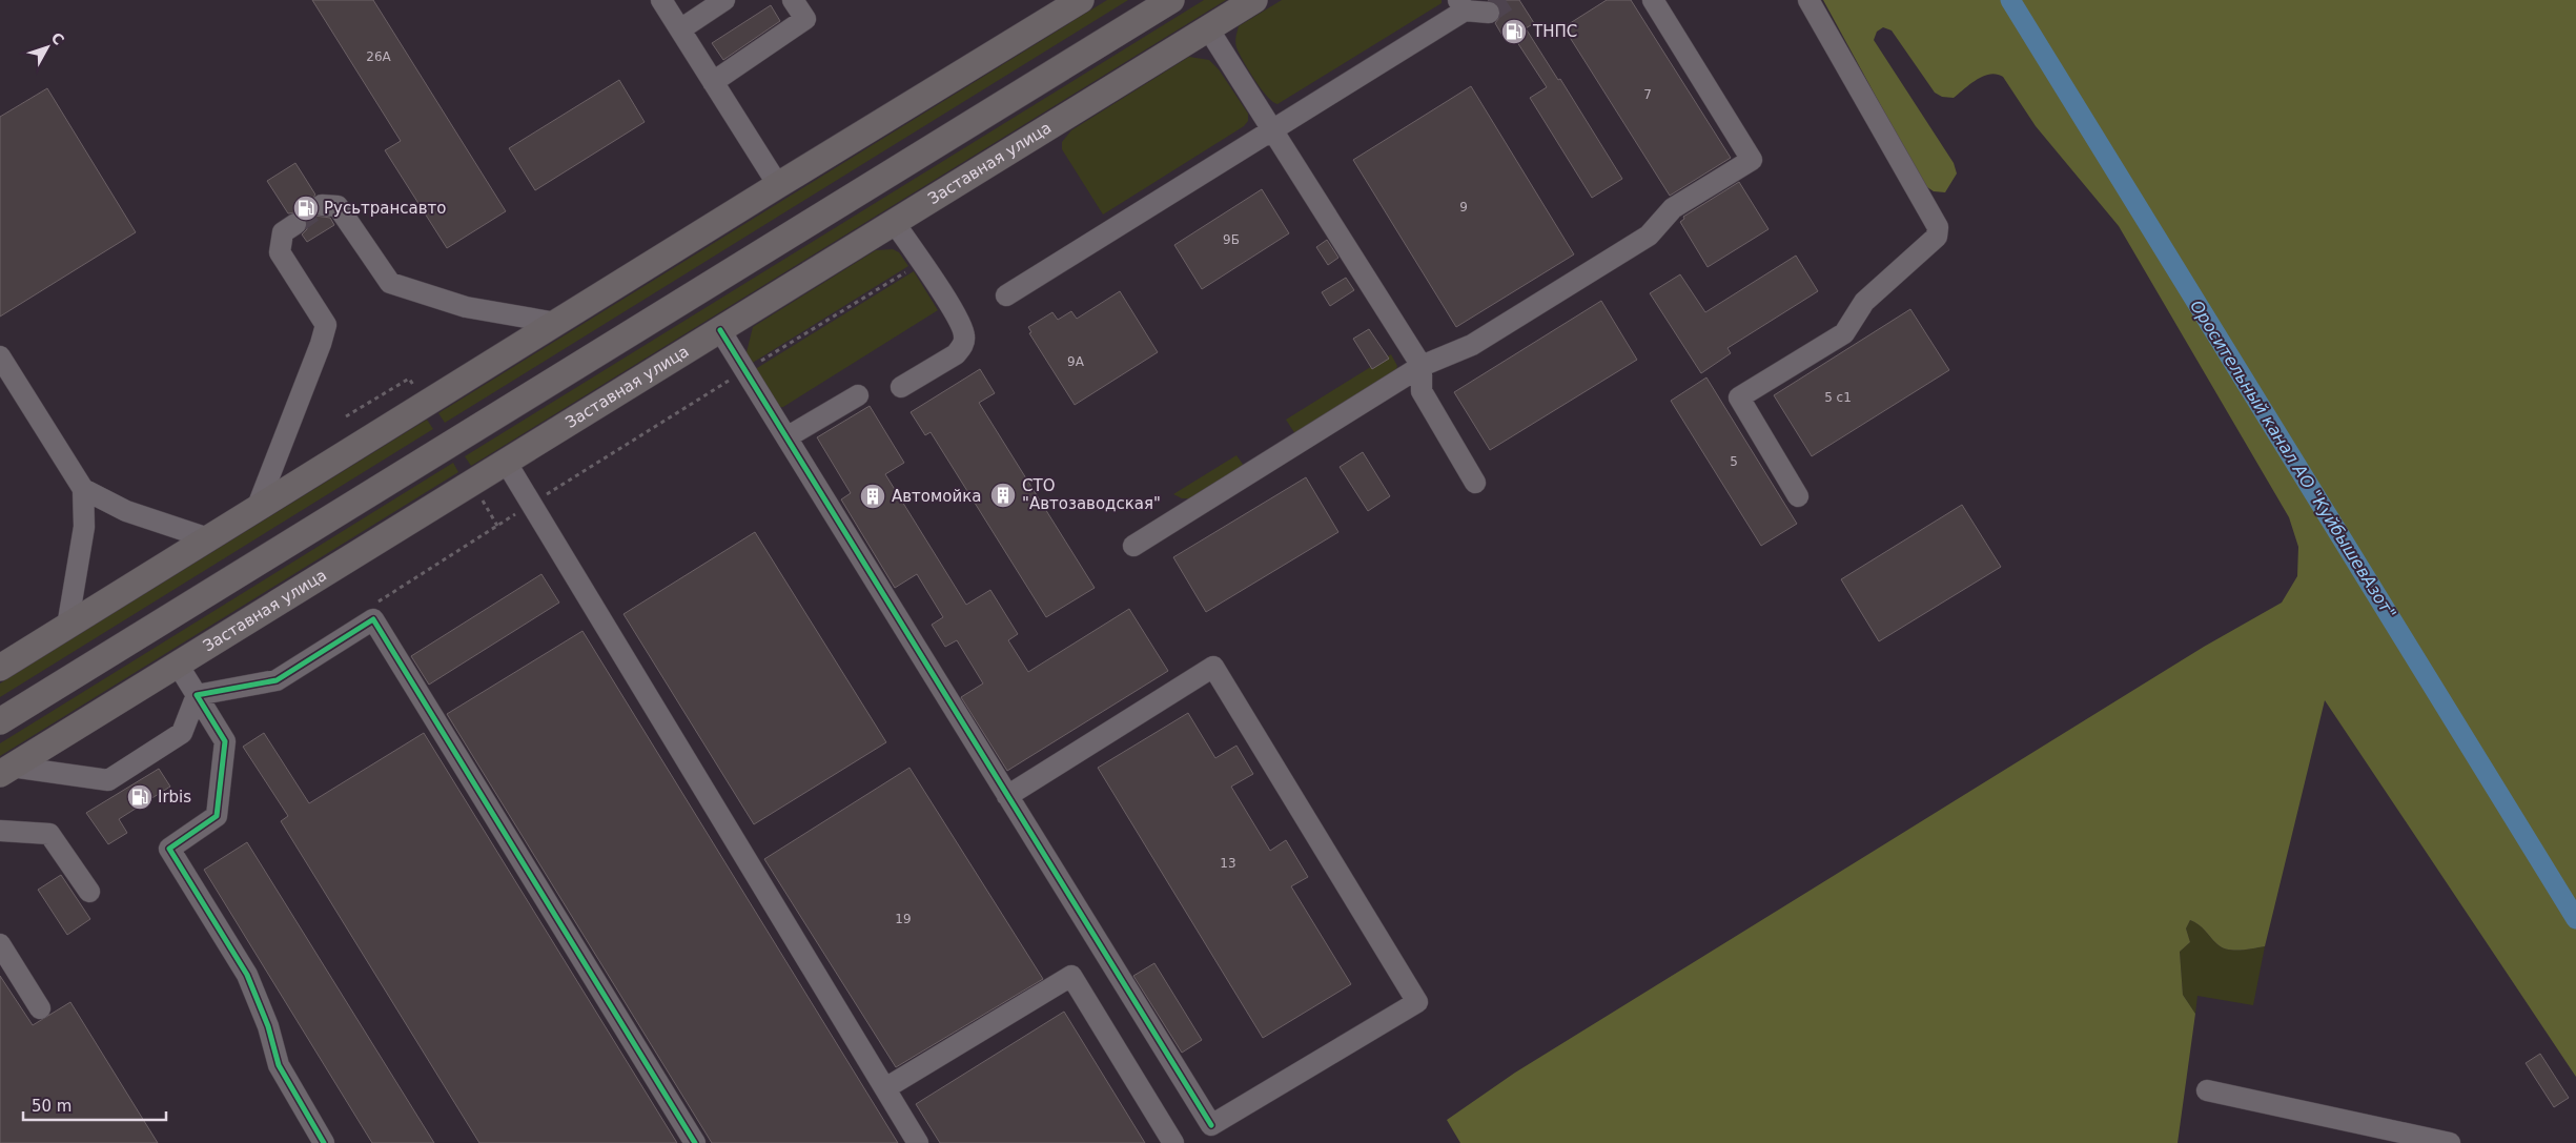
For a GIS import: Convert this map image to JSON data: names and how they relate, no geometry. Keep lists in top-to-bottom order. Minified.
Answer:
{"streets":{"main road":["Заставная улица"]},"water":["Оросительный канал АО \"КуйбышевАзот\""],"places":{"fuel station":["ТНПС","Русьтрансавто","Irbis"],"building":["СТО \"Автозаводская\"","Автомойка"]},"house_numbers":["26А","7","9","9Б","9А","5 с1","5","13","19"],"scale_bar":"50 m","north":"top right"}
